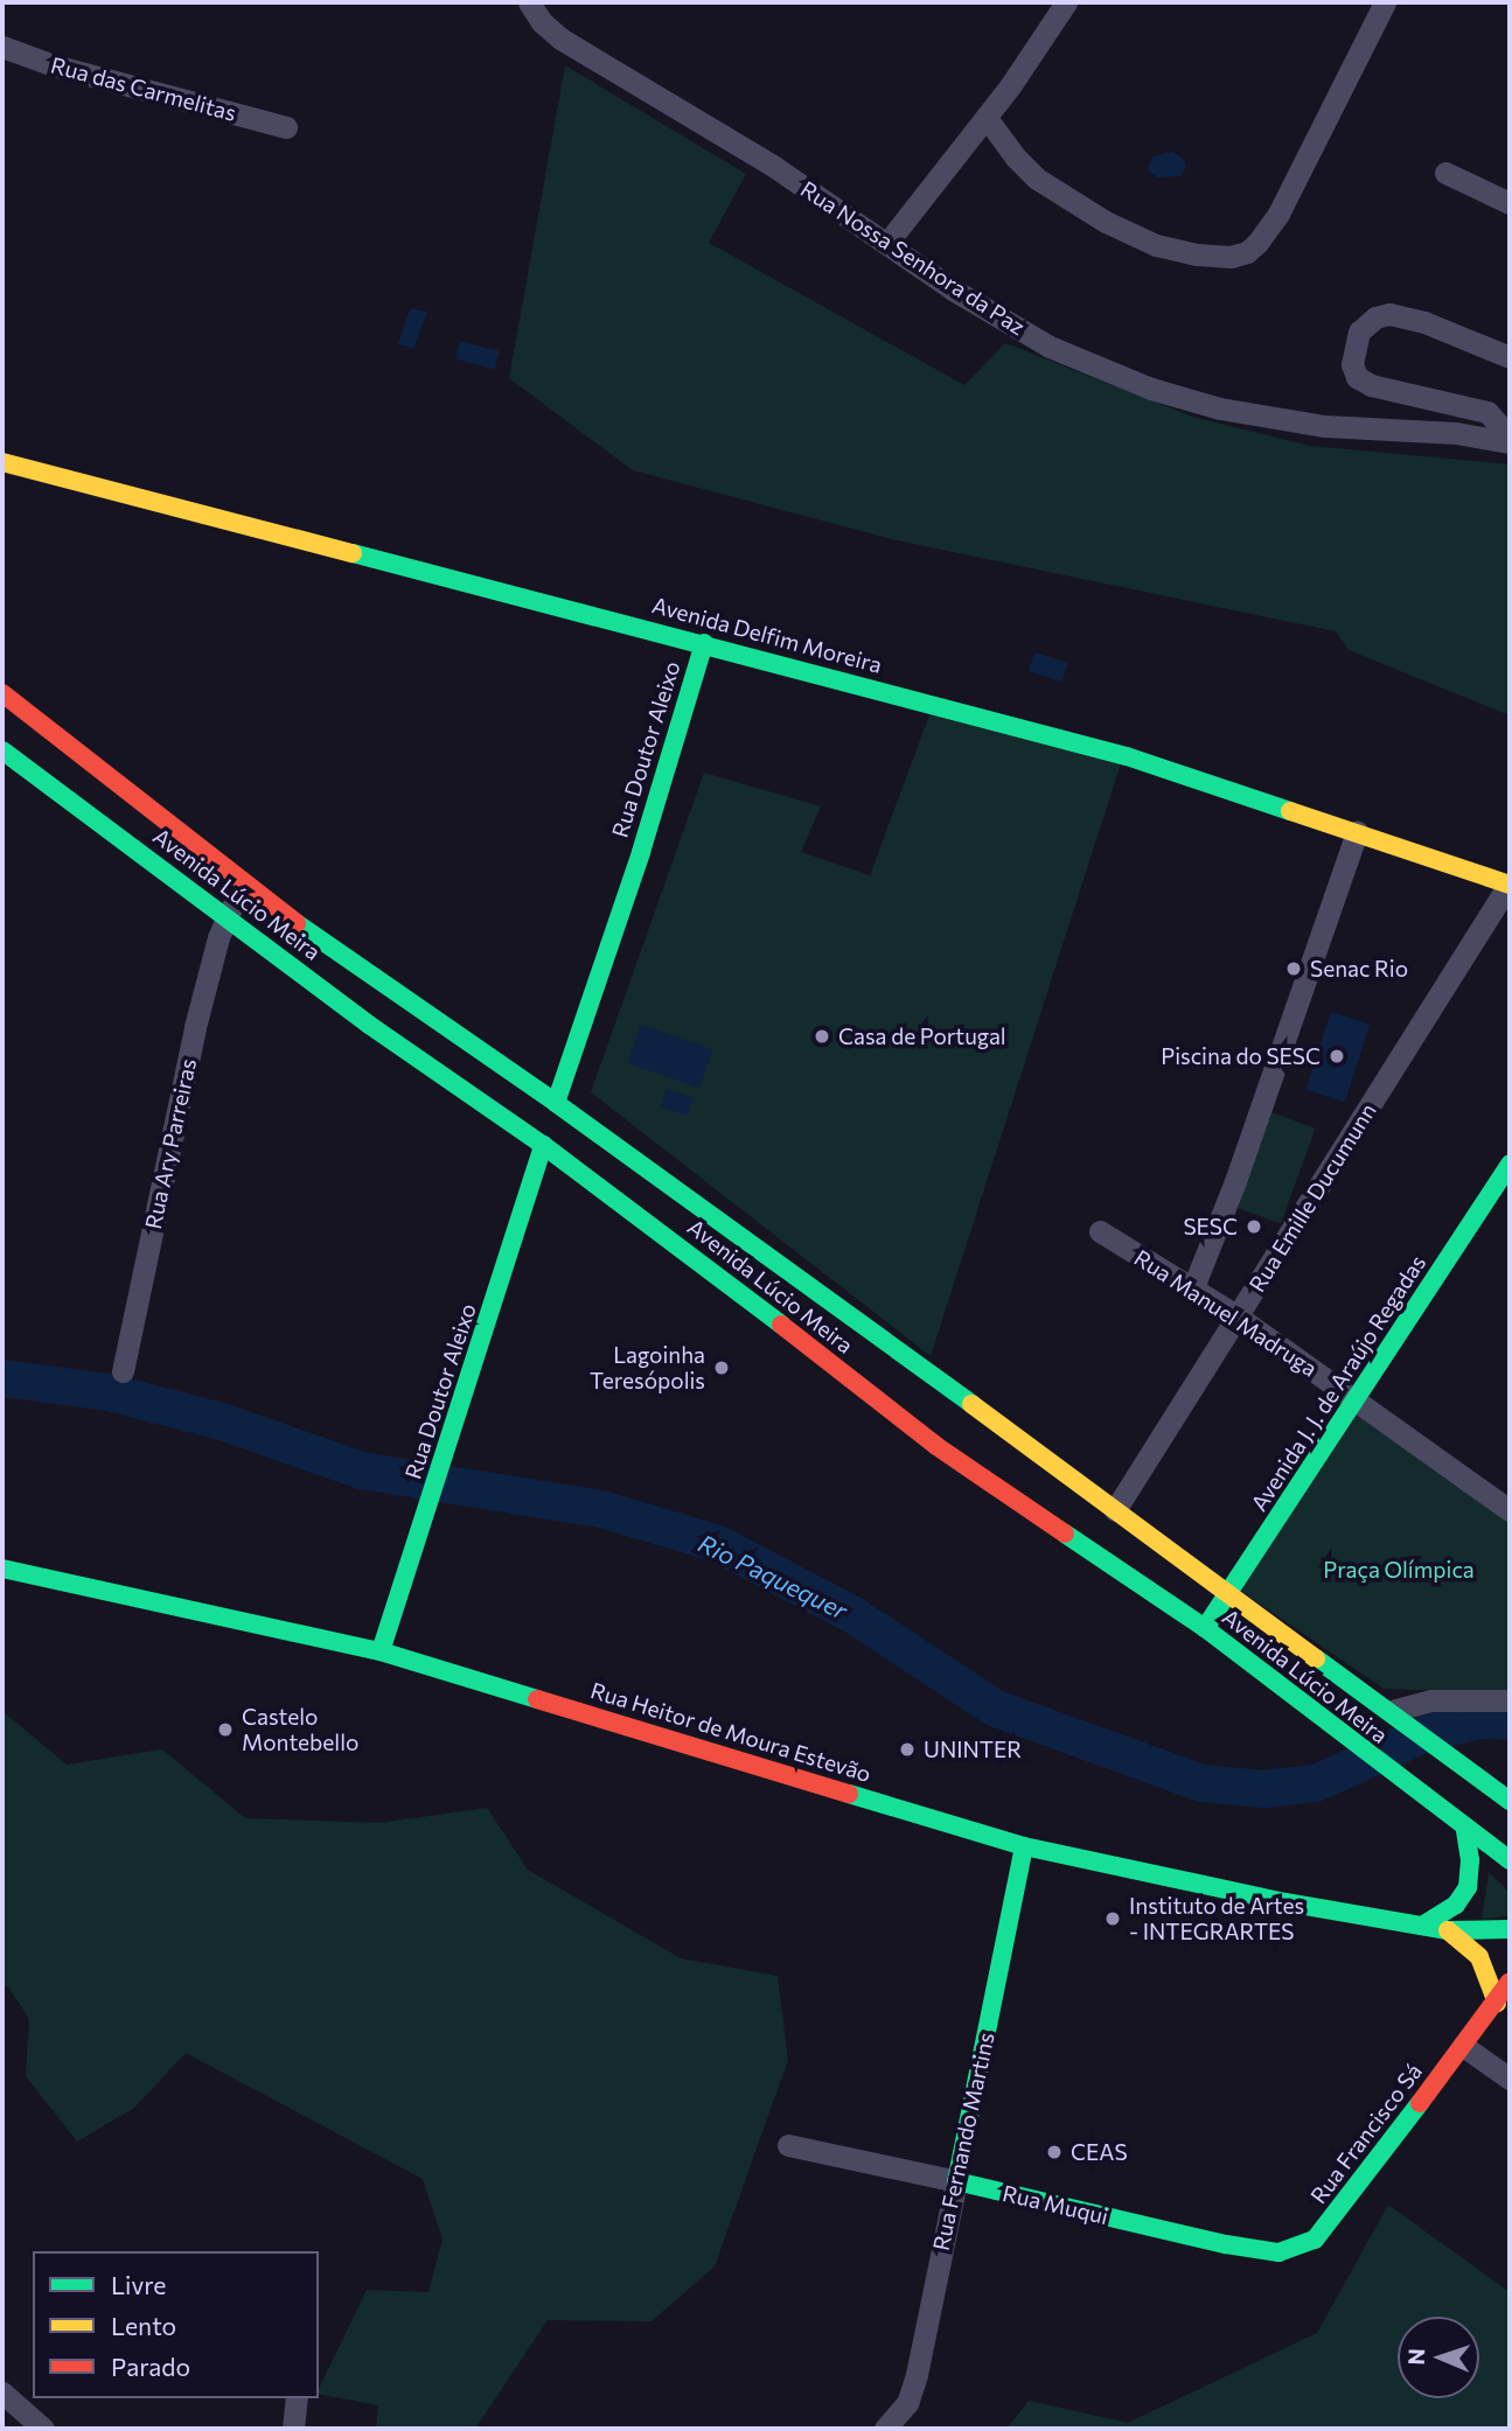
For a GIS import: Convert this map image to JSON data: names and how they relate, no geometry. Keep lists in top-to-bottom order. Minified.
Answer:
{"streets":{"main road":["Avenida Delfim Moreira","Rua Doutor Aleixo","Avenida Lúcio Meira","Avenida J. J. de Araújo Regadas","Rua Heitor de Moura Estevão","Rua Francisco Sá","Rua Fernando Martins","Rua Muqui"],"street":["Rua das Carmelitas","Rua Nossa Senhora da Paz","Rua Ary Parreiras","Rua Emille Ducumunn","Rua Manuel Madruga"]},"crossings":[["Avenida Delfim Moreira","Rua Doutor Aleixo"],["Avenida Delfim Moreira","Rua Emille Ducumunn"],["Rua Doutor Aleixo","Avenida Lúcio Meira"],["Rua Doutor Aleixo","Rua Heitor de Moura Estevão"],["Avenida Lúcio Meira","Rua Ary Parreiras"],["Avenida Lúcio Meira","Rua Emille Ducumunn"],["Avenida Lúcio Meira","Avenida J. J. de Araújo Regadas"],["Rua Emille Ducumunn","Rua Manuel Madruga"],["Rua Manuel Madruga","Avenida J. J. de Araújo Regadas"],["Rua Heitor de Moura Estevão","Rua Fernando Martins"],["Rua Francisco Sá","Rua Muqui"],["Rua Fernando Martins","Rua Muqui"]],"water":["Rio Paquequer"],"parks":["Praça Olímpica"],"places":["Senac Rio","Casa de Portugal","Piscina do SESC","SESC","Lagoinha Teresópolis","Castelo Montebello","UNINTER","Instituto de Artes - INTEGRARTES","CEAS"],"legend":["Livre","Lento","Parado"],"north":"left"}
